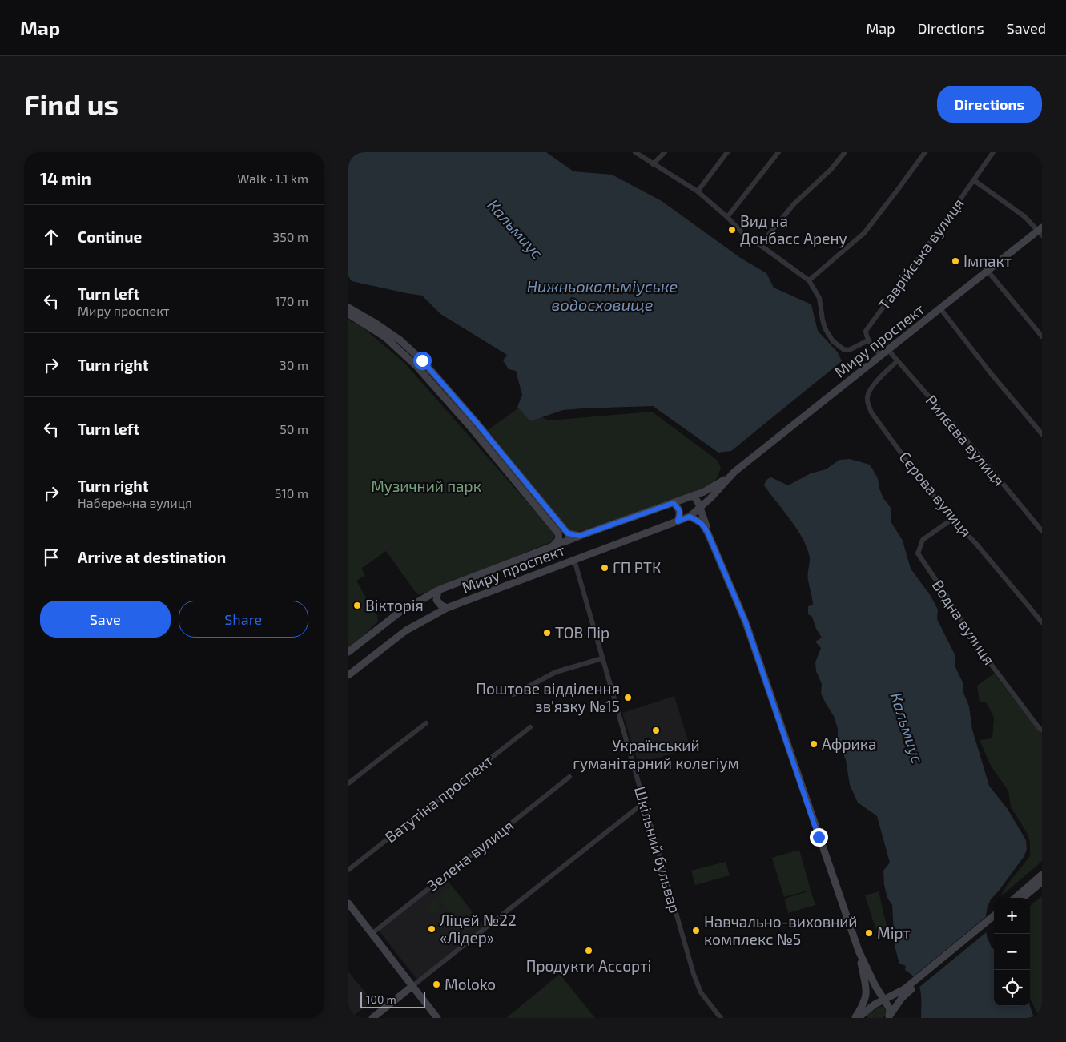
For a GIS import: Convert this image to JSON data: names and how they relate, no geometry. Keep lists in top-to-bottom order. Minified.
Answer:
{"streets":{"main road":["Миру проспект"],"street":["Таврійська вулиця","Рилєєва вулиця","Сєрова вулиця","Водна вулиця","Ватутіна проспект","Шкільний бульвар","Зелена вулиця"]},"crossings":[["Миру проспект","Рилєєва вулиця"],["Миру проспект","Шкільний бульвар"],["Рилєєва вулиця","Сєрова вулиця"],["Сєрова вулиця","Водна вулиця"]],"water":["Кальмиус","Нижньокальміуське водосховище"],"parks":["Музичний парк"],"places":["Вид на Донбасс Арену","Iмпакт","ГП РТК","Вікторія","ТОВ Пір","Поштове відділення зв'язку №15","Український гуманітарний колегіум","Африка","Ліцей №22 «Лідер»","Навчально-виховний комплекс №5","Мірт","Продукти Ассорті","Moloko"],"scale_bar":"100 m","page":{"header":"Map","nav":["Map","Directions","Saved"],"buttons":["Directions",["Save","Share"]],"title":"Find us","heading":["14 min","Walk · 1.1 km"],"list":[["Continue","350 m"],["Turn left","Миру проспект","170 m"],["Turn right","30 m"],["Turn left","50 m"],["Turn right","Набережна вулиця","510 m"],"Arrive at destination"],"map_buttons":["+","−"],"scale":"100 m"}}
